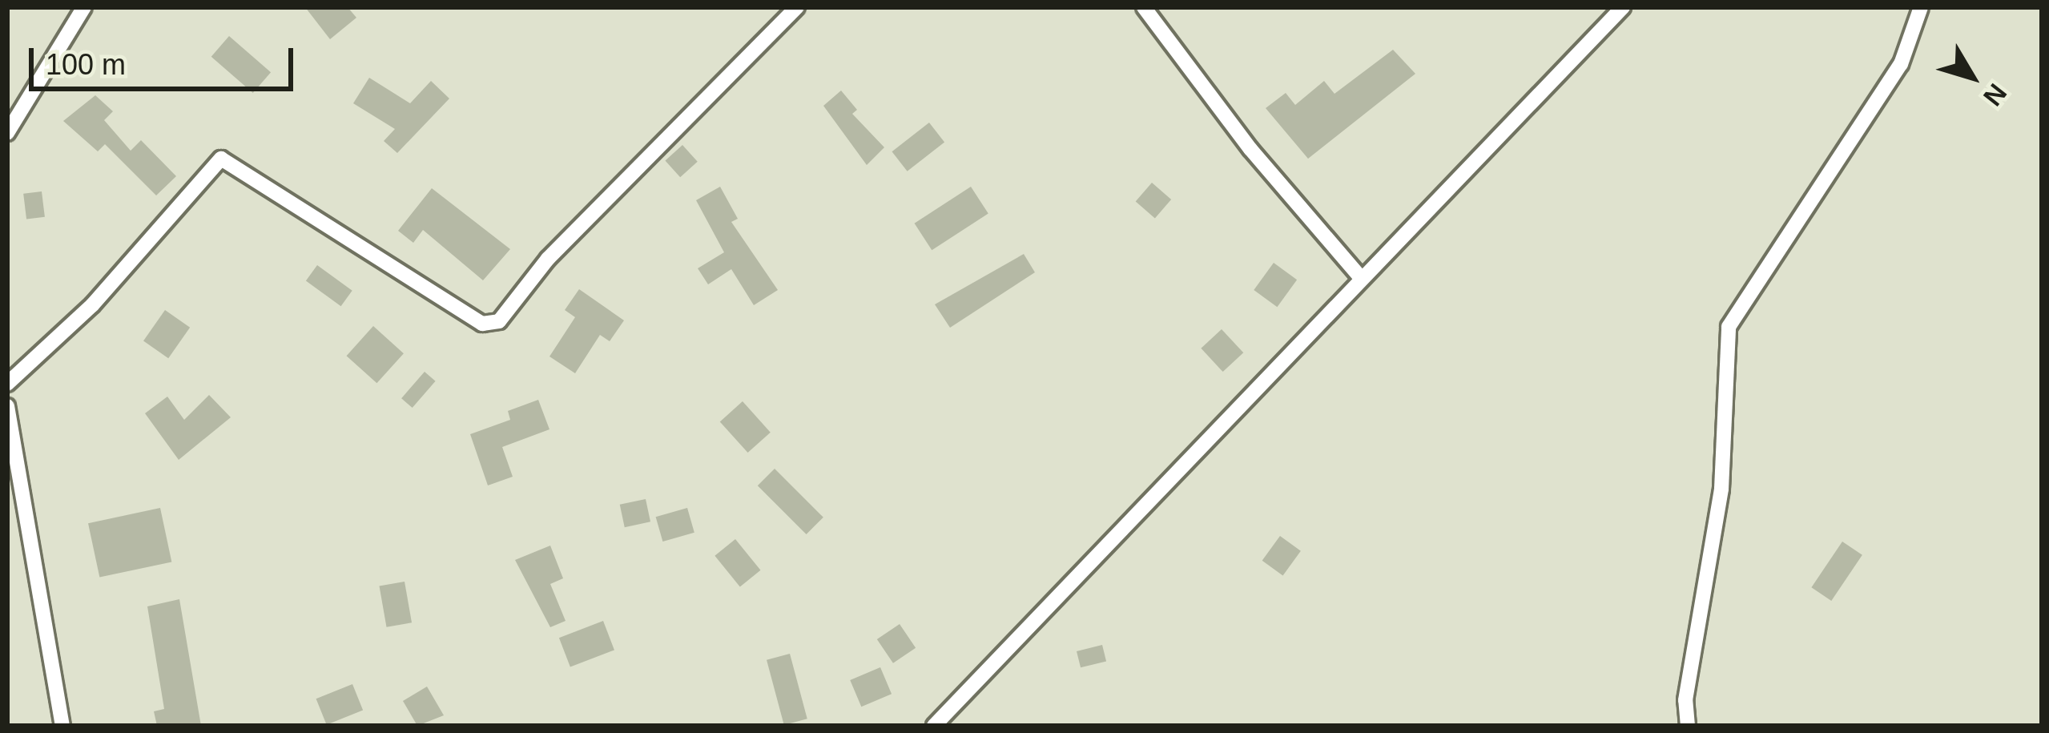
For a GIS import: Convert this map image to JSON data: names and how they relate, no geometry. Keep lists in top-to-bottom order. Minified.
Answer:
{"scale_bar":"100 m","north":"bottom right"}
